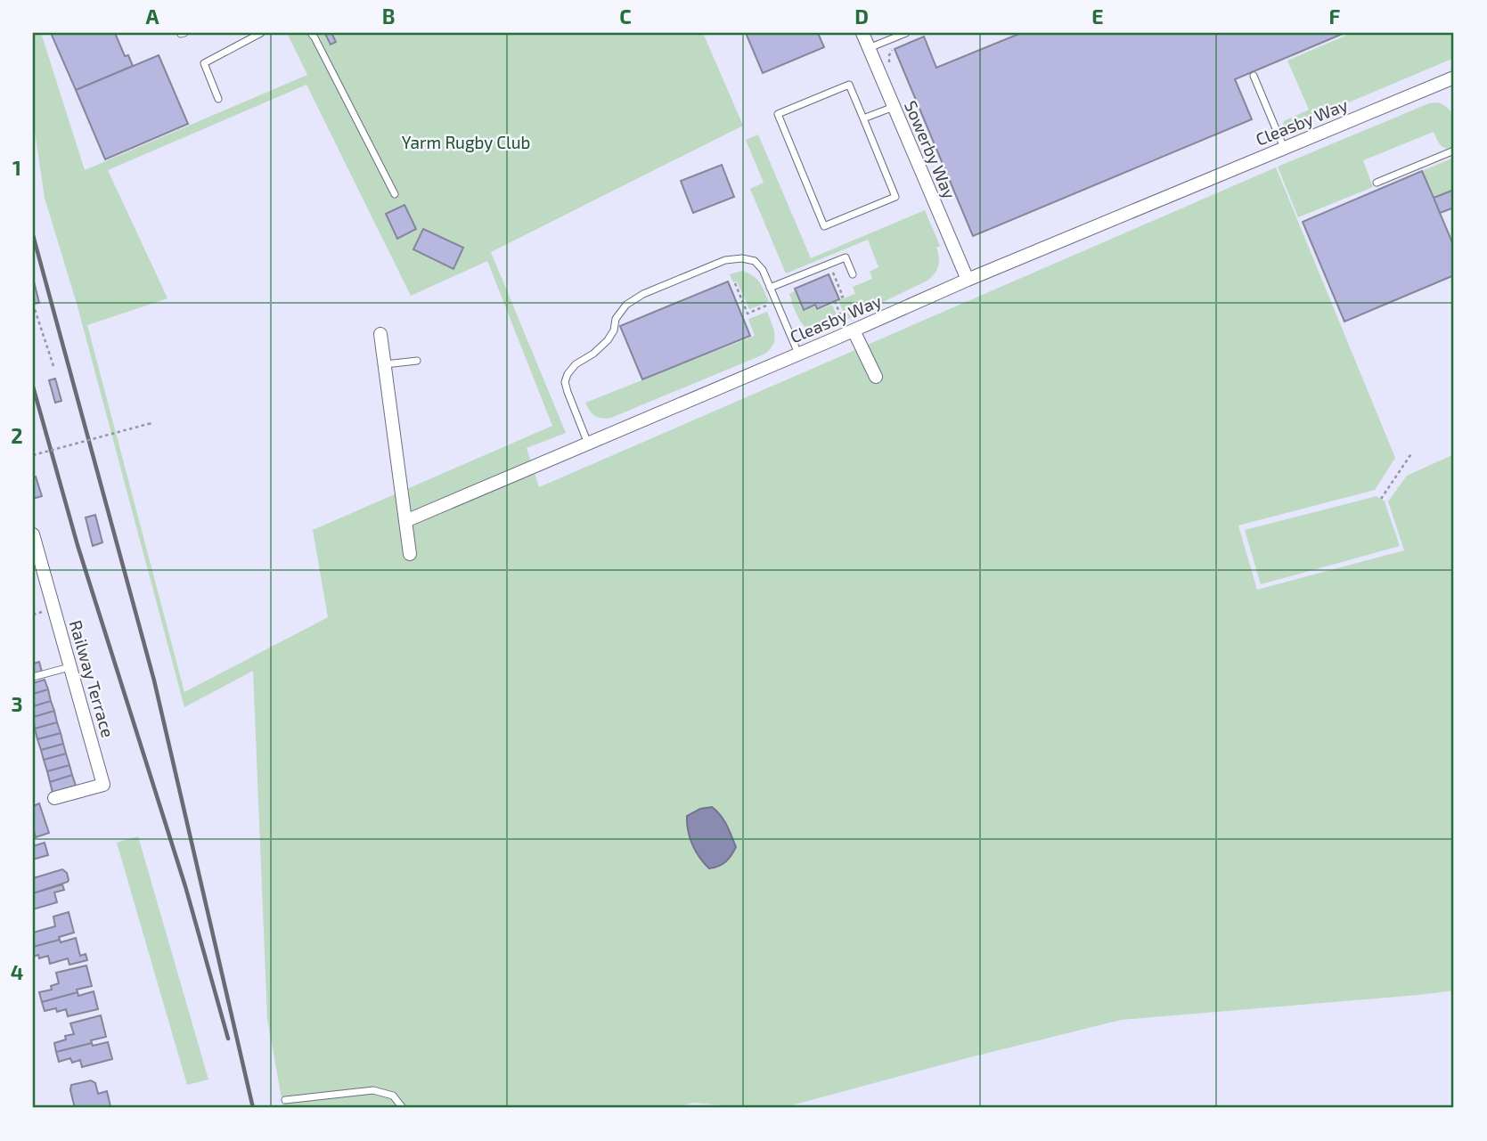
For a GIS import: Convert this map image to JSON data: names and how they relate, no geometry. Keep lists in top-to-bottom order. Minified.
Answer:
{"streets":{"street":["Cleasby Way","Sowerby Way","Railway Terrace"]},"crossings":[["Cleasby Way","Sowerby Way"]],"parks":["Yarm Rugby Club"],"grid":{"columns":["A","B","C","D","E","F"],"rows":["1","2","3","4"]}}
